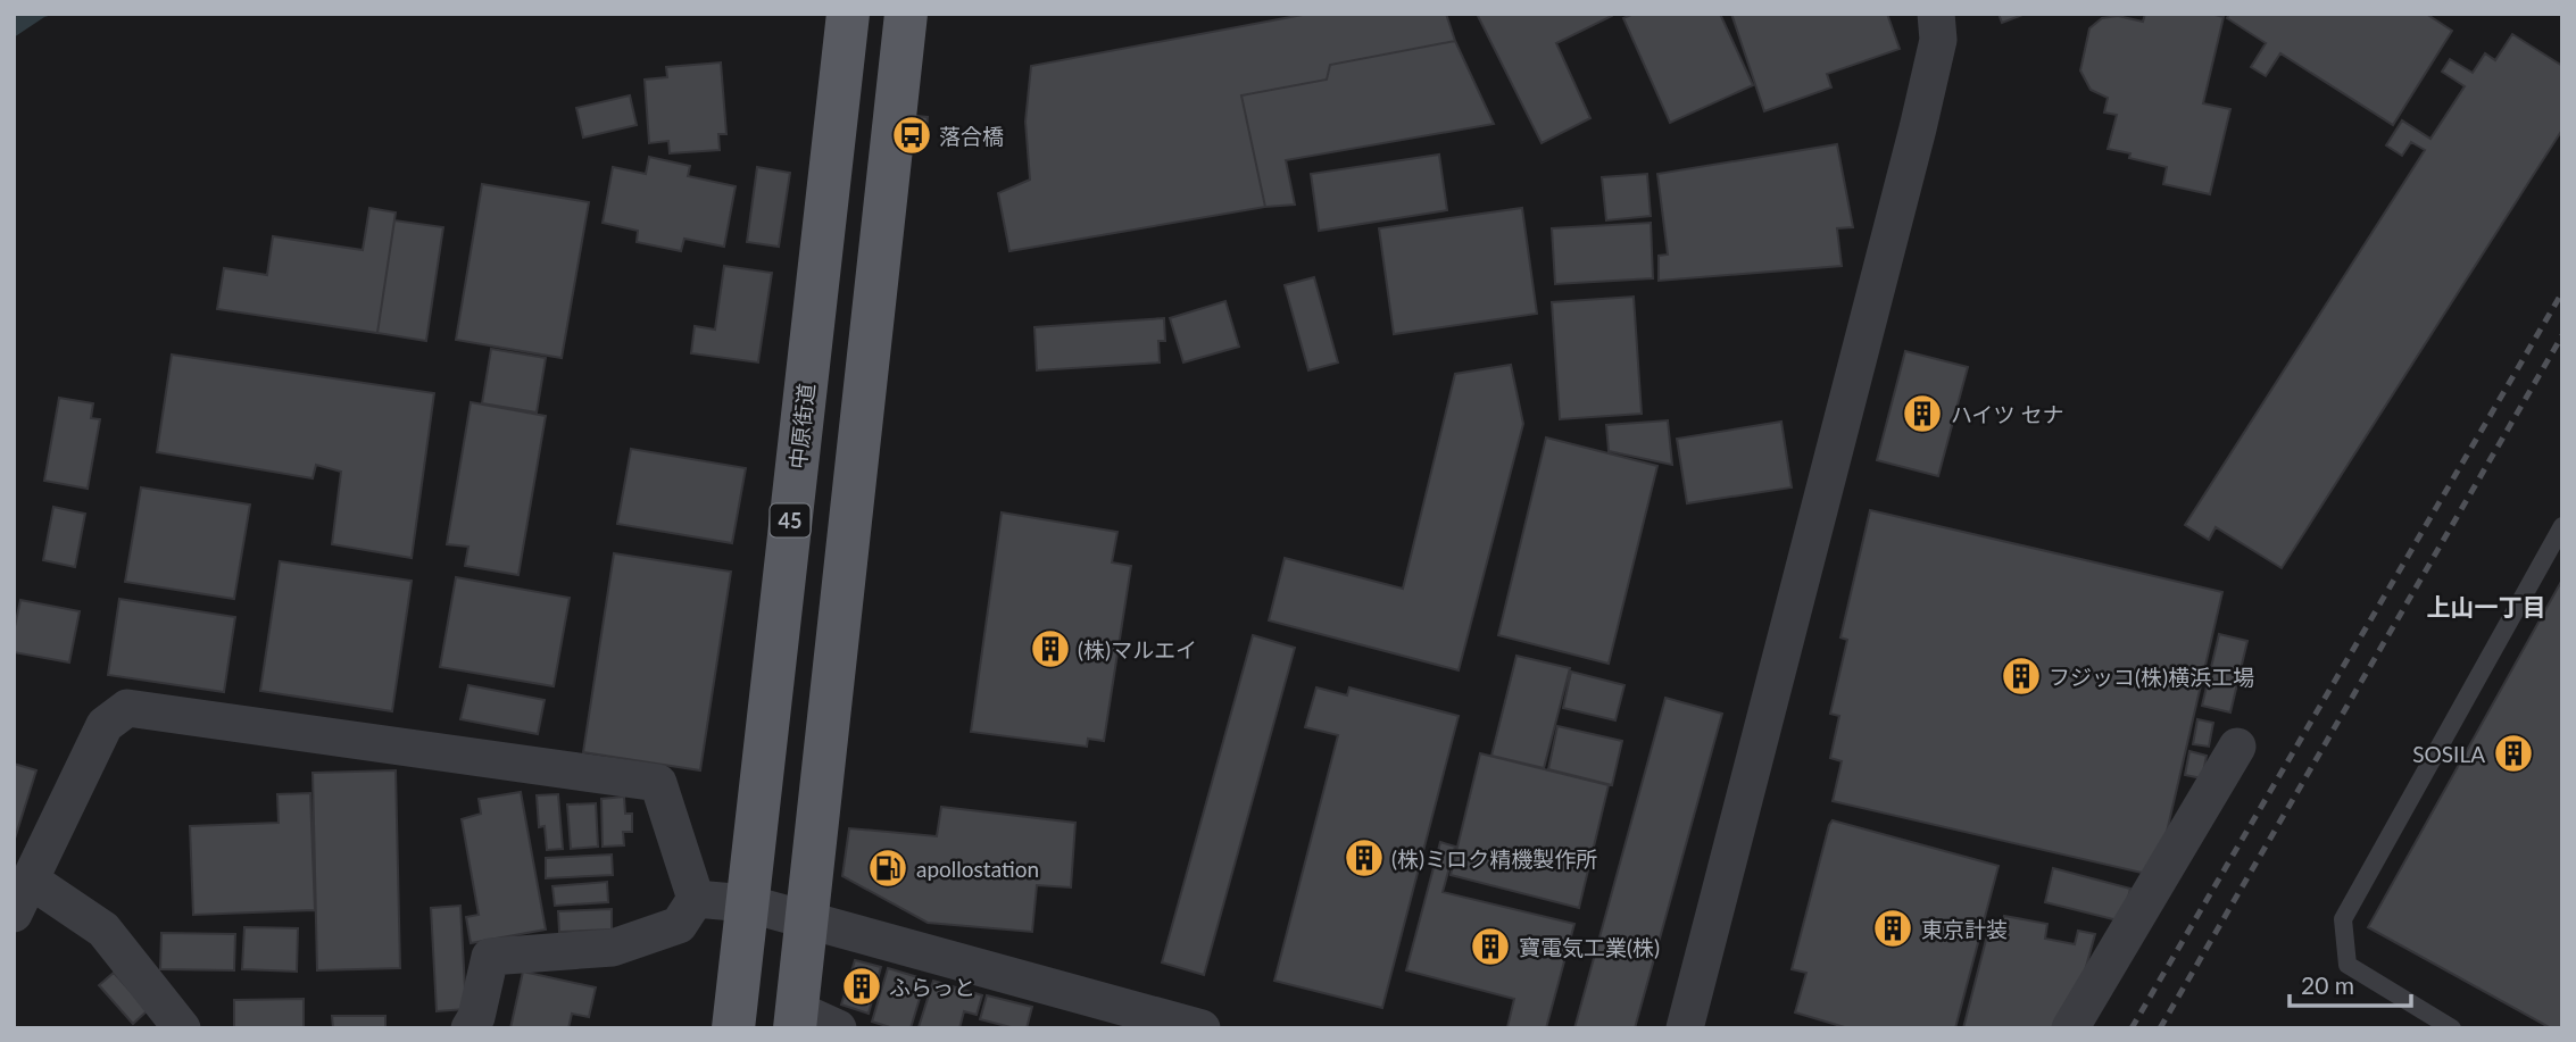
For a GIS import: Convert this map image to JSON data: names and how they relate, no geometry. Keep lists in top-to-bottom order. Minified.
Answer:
{"streets":{"main road":["中原街道","45"]},"districts":["上山一丁目"],"places":{"bus stop":["落合橋"],"building":["ハイツ セナ","(株)マルエイ","フジッコ(株)横浜工場","SOSILA","(株)ミロク精機製作所","東京計装","寶電気工業(株)","ふらっと"],"fuel station":["apollostation"]},"scale_bar":"20 m"}
